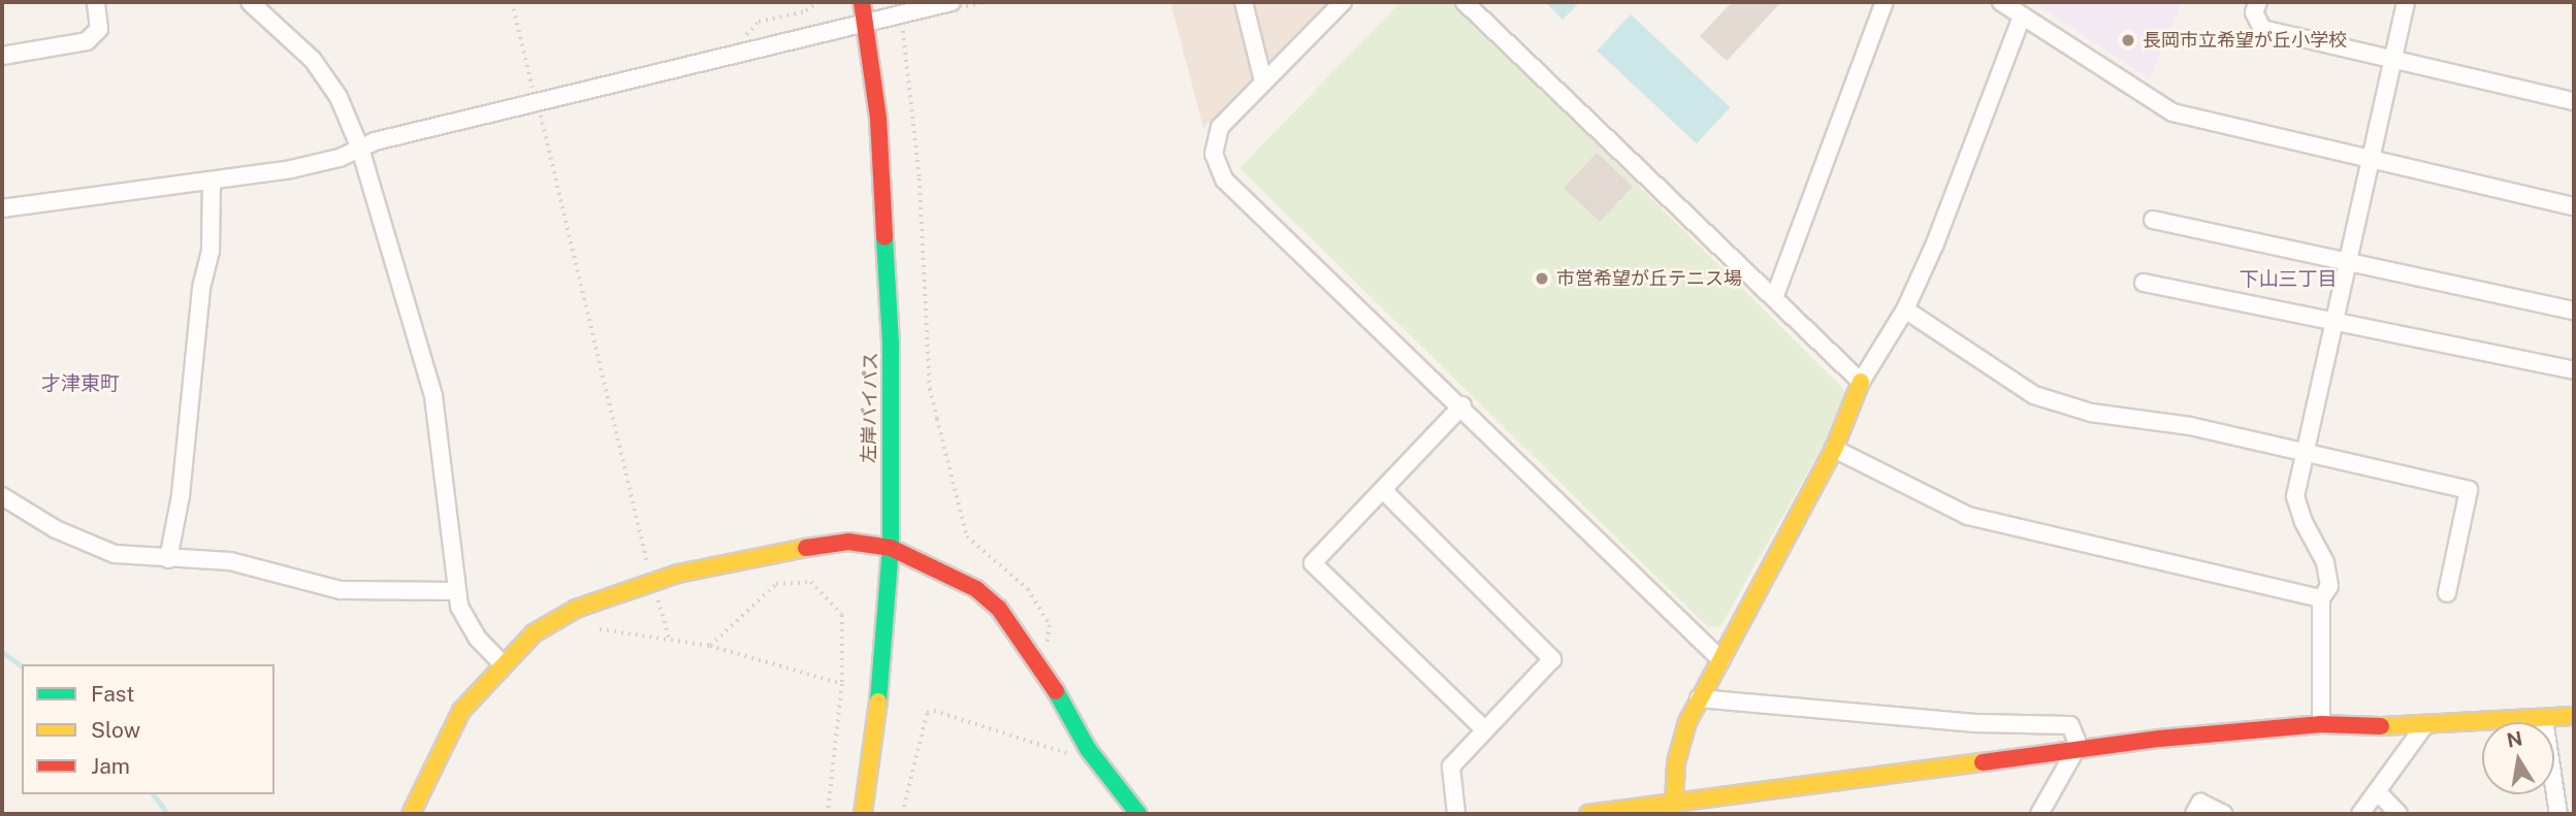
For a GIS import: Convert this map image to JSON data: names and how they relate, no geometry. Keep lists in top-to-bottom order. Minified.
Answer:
{"streets":{"street":["左岸バイパス"]},"districts":["下山三丁目","才津東町"],"places":["長岡市立希望が丘小学校","市営希望が丘テニス場"],"legend":["Fast","Slow","Jam"],"north":"top"}
